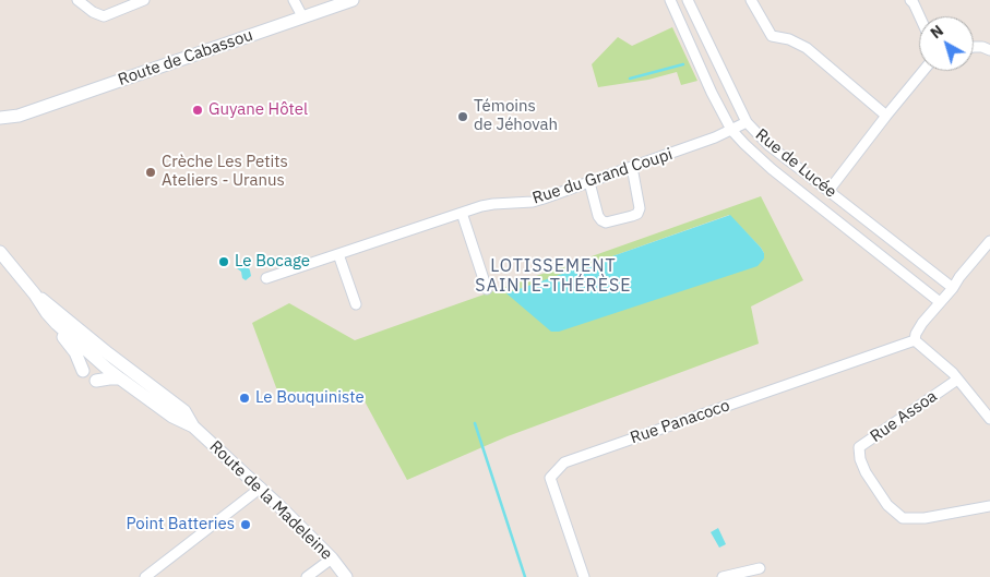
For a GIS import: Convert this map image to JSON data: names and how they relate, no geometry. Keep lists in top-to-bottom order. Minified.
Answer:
{"streets":{"main road":["Route de Cabassou","Route de la Madeleine"],"street":["Rue de Lucée","Rue du Grand Coupi","Rue Assoa","Rue Panacoco"]},"crossings":[["Rue de Lucée","Rue du Grand Coupi"]],"districts":["LOTISSEMENT SAINTE-THÉRÈSE"],"places":["Guyane Hôtel","Témoins de Jéhovah","Crèche Les Petits Ateliers - Uranus","Le Bocage","Le Bouquiniste","Point Batteries"],"north":"top left"}
